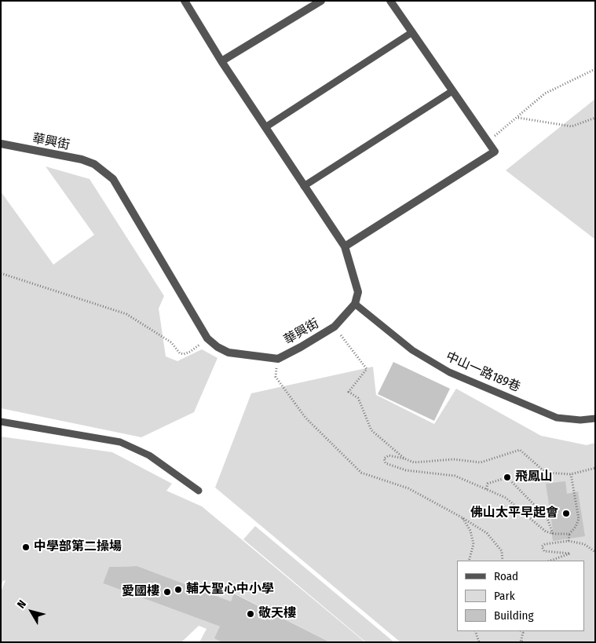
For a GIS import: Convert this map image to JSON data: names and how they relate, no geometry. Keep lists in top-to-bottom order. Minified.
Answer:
{"streets":{"street":["華興街"],"lane":["中山一路189巷"]},"crossings":[["華興街","中山一路189巷"]],"places":["飛鳳山","佛山太平早起會","中學部第二操場","輔大聖心中小學","愛國樓","敬天樓"],"legend":["Road","Park","Building"],"north":"top left"}
